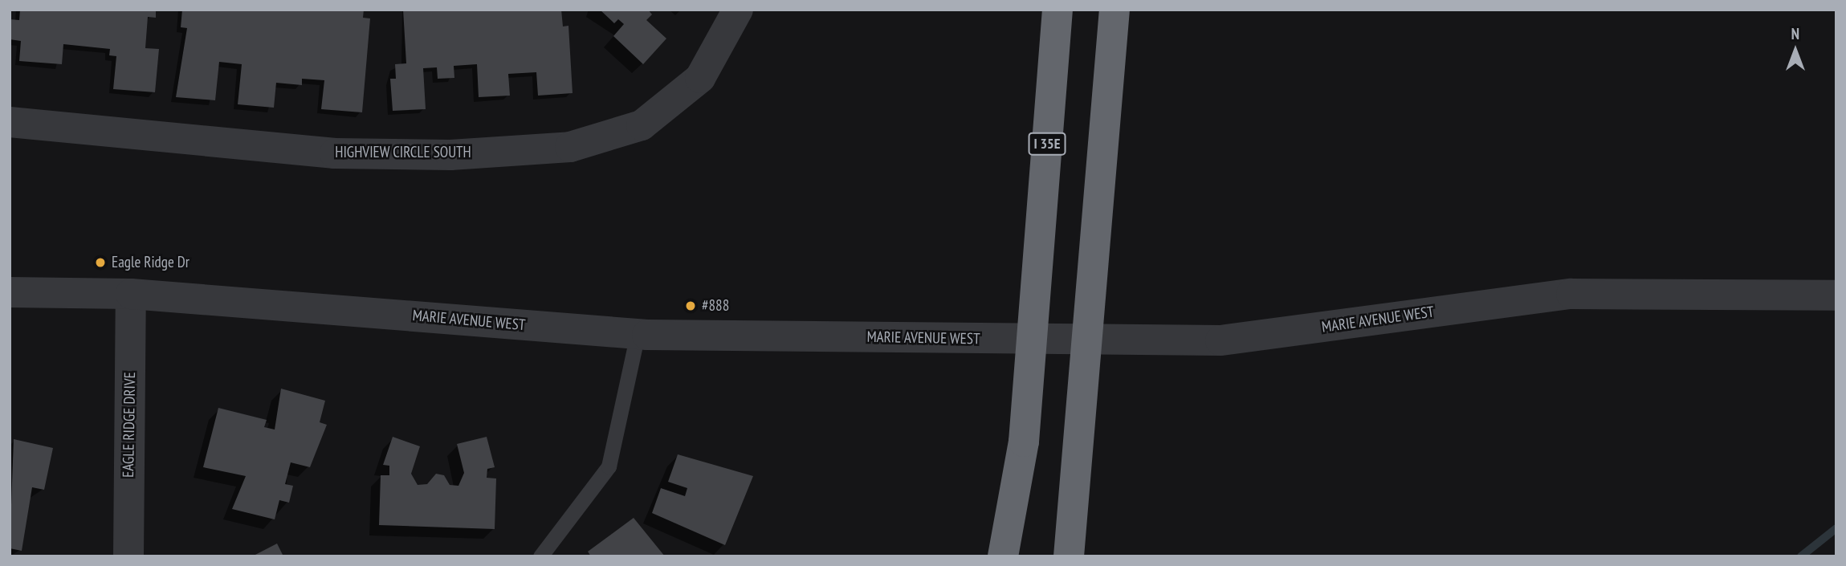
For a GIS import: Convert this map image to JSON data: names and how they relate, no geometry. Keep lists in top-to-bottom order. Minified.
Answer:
{"streets":{"highway":["I 35E"],"street":["HIGHVIEW CIRCLE SOUTH","MARIE AVENUE WEST","EAGLE RIDGE DRIVE"]},"crossings":[["MARIE AVENUE WEST","EAGLE RIDGE DRIVE"]],"places":["Eagle Ridge Dr","#888"],"north":"top"}
